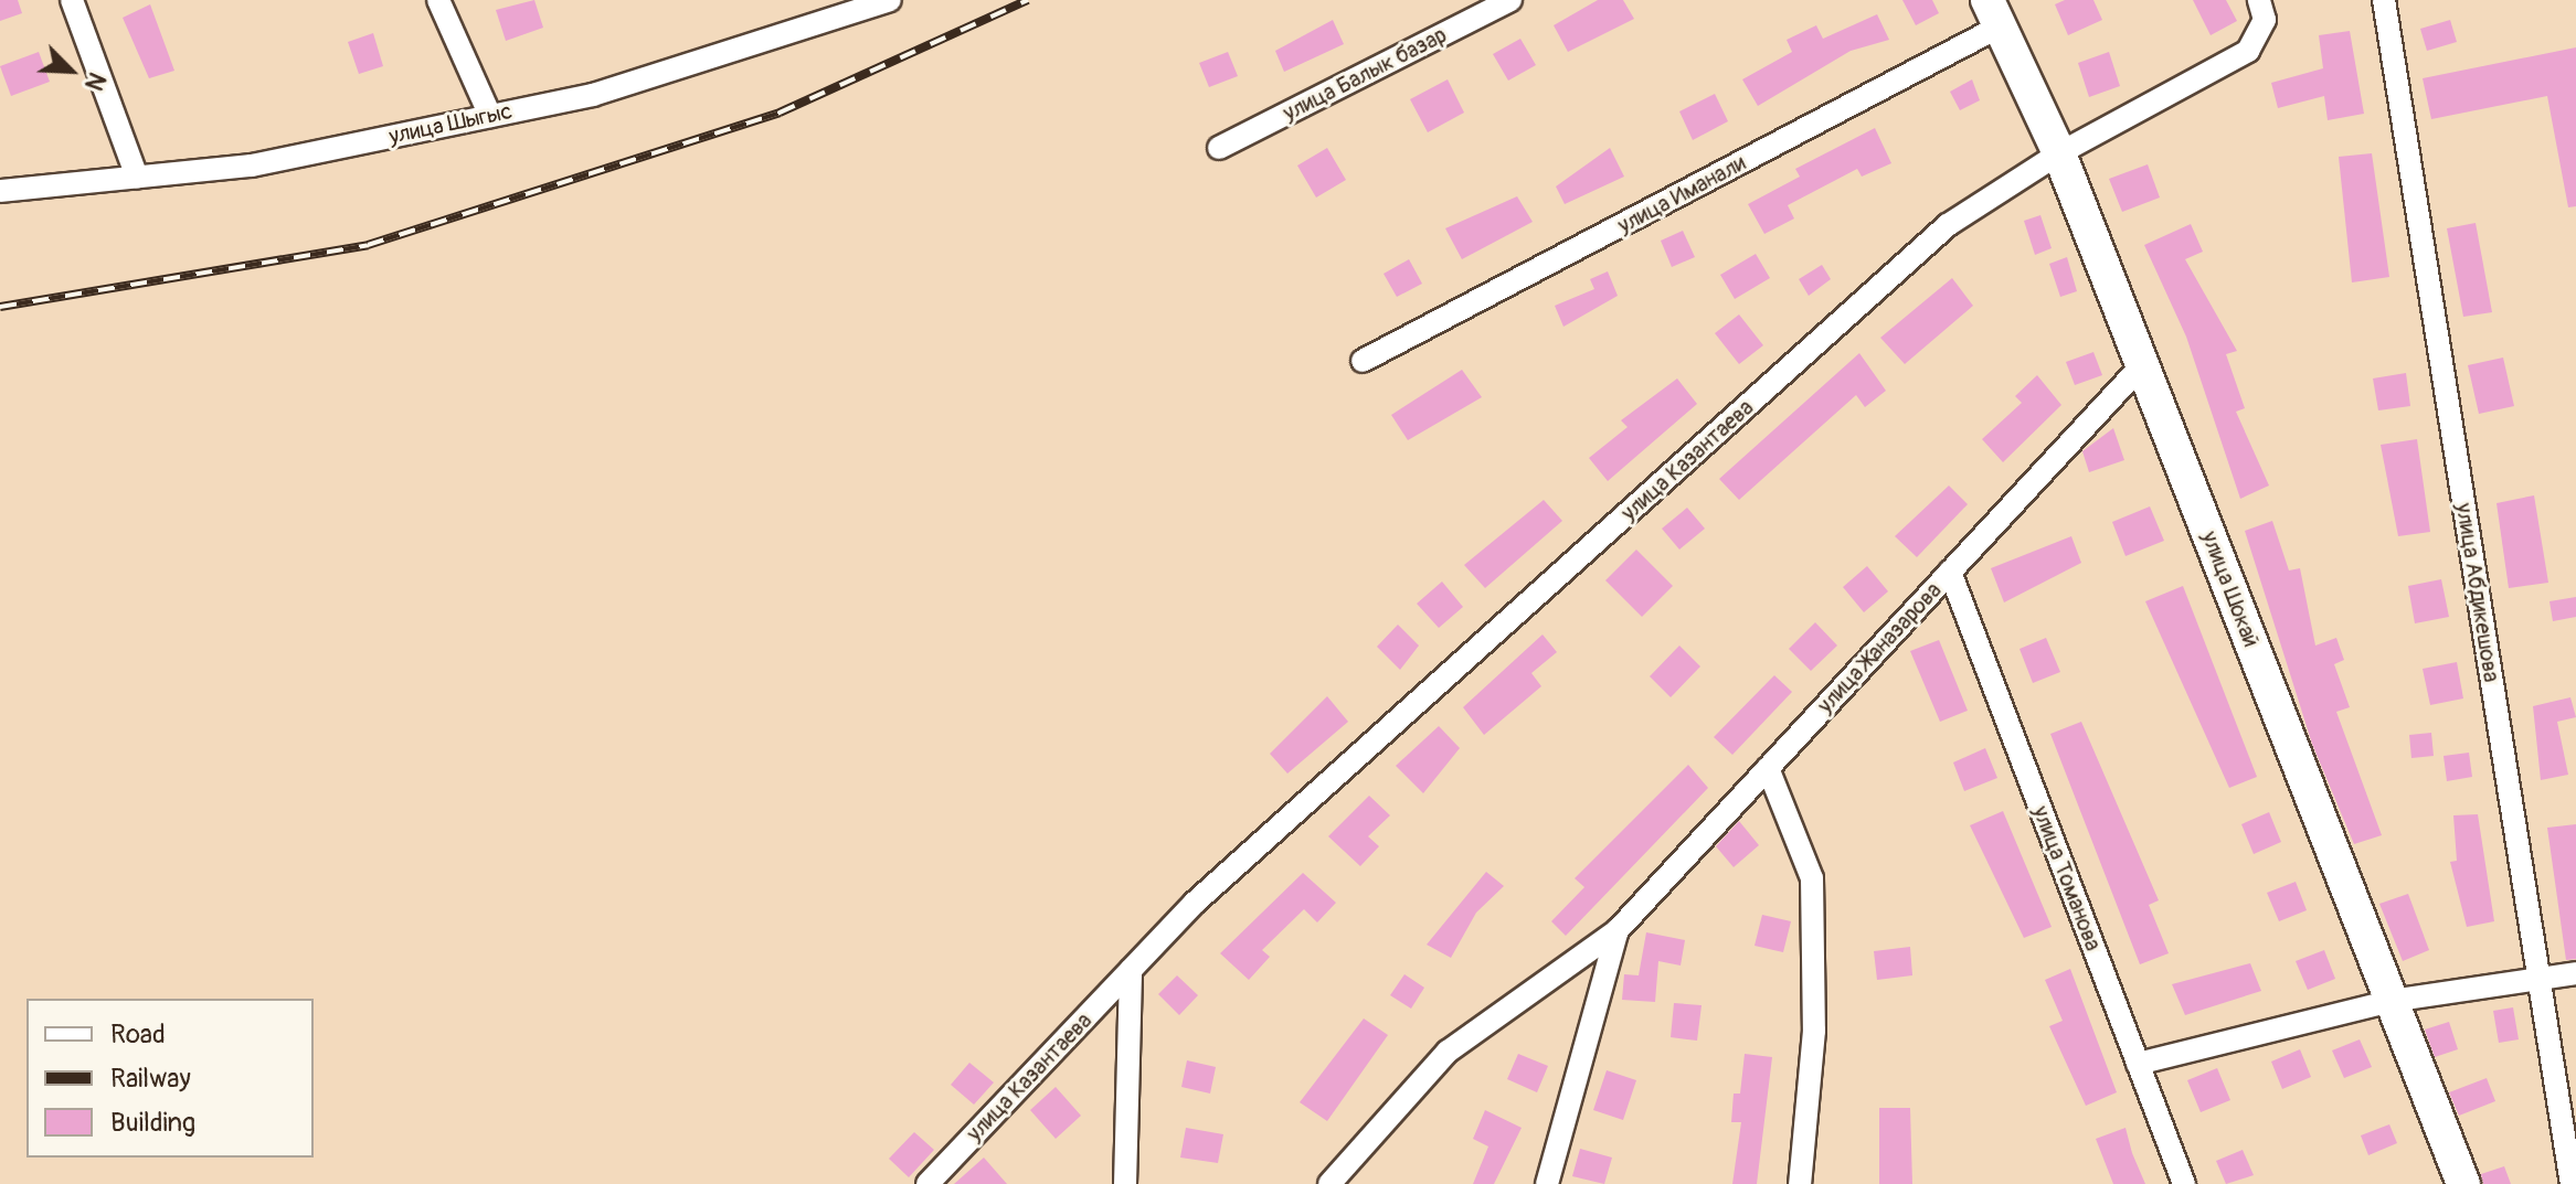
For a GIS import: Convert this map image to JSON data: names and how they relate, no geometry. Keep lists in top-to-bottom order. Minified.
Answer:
{"streets":{"street":["улица Балык базар","улица Шыгыс","улица Иманали","улица Казантаева","улица Шокай","улица Абдикешова","улица Жаназарова","улица Томанова"]},"crossings":[["улица Иманали","улица Шокай"],["улица Казантаева","улица Шокай"],["улица Шокай","улица Жаназарова"],["улица Жаназарова","улица Томанова"]],"legend":["Road","Railway","Building"],"north":"bottom right"}
